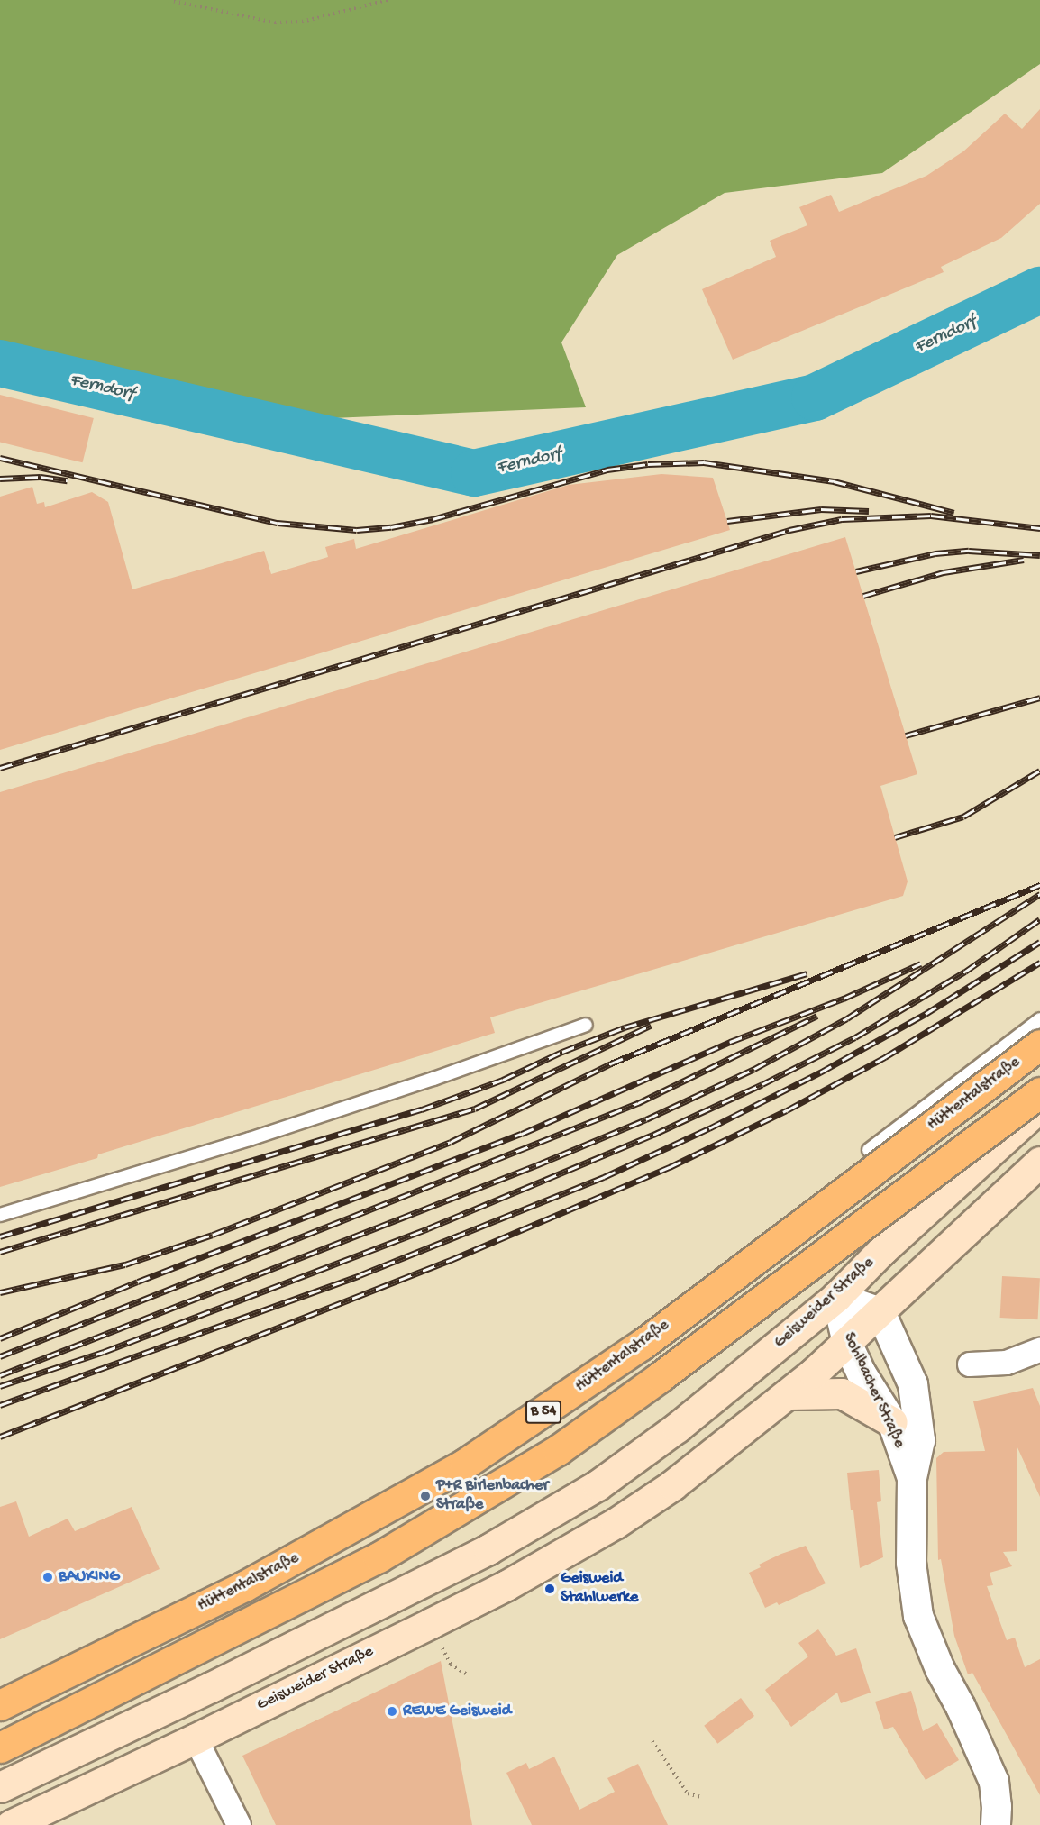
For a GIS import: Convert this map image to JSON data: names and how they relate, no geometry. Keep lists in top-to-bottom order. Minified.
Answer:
{"streets":{"highway":["Hüttentalstraße","B 54"],"main road":["Geisweider Straße"],"street":["Sohlbacher Straße"]},"crossings":[["Geisweider Straße","Sohlbacher Straße"]],"water":["Ferndorf"],"places":["P+R Birlenbacher Straße","BAUKING","Geisweid Stahlwerke","REWE Geisweid"]}
